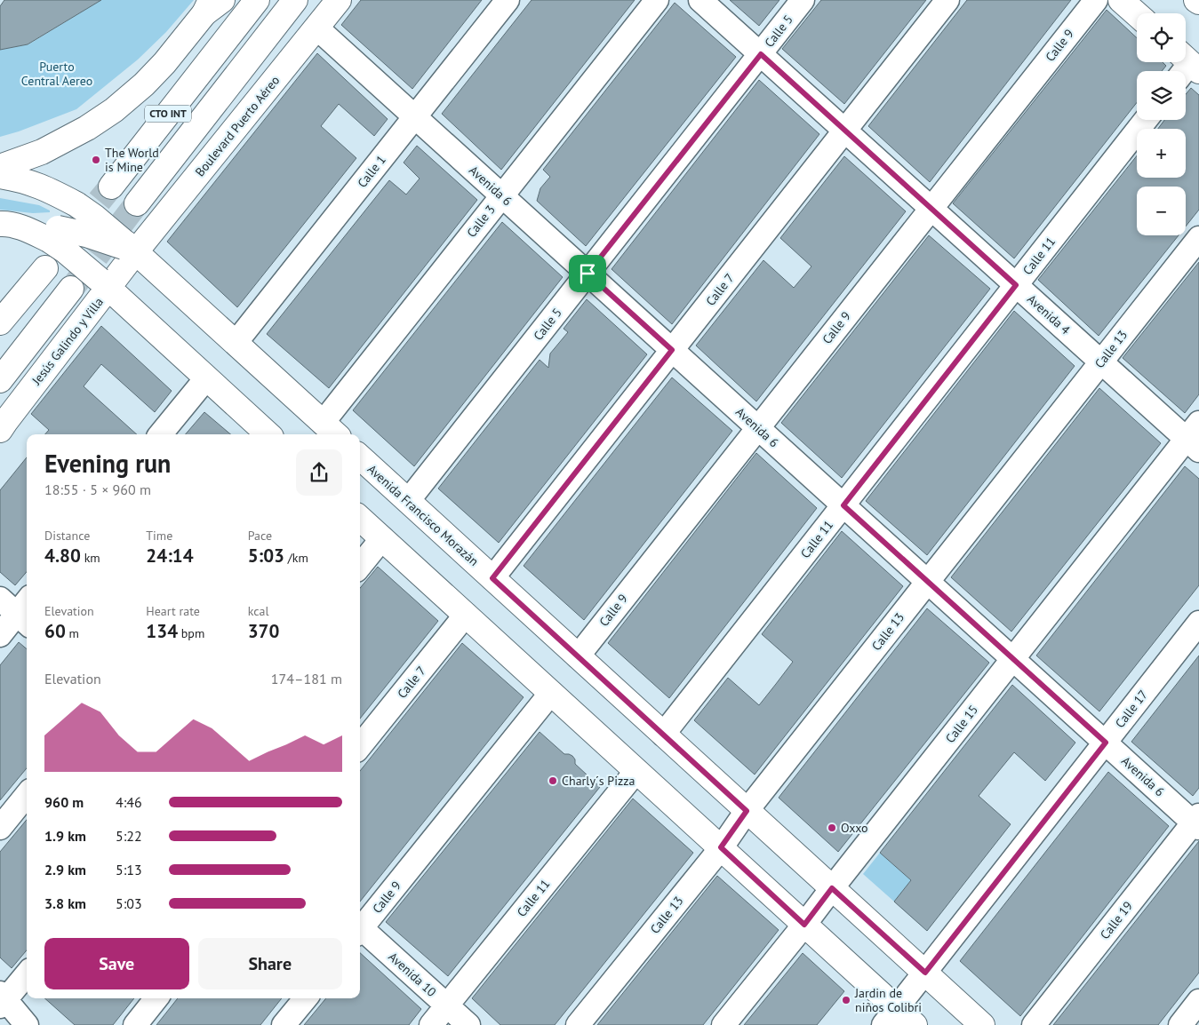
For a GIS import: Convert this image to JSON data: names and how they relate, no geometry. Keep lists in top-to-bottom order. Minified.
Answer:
{"streets":{"main road":["CTO INT","Boulevard Puerto Aéreo","Jesús Galindo y Villa","Avenida Francisco Morazán"],"street":["Calle 5","Calle 9","Calle 1","Avenida 6","Calle 3","Calle 11","Calle 7","Avenida 4","Calle 13","Calle 17","Calle 15","Calle 19","Avenida 10"]},"crossings":[["Calle 5","Avenida 6"],["Calle 5","Avenida 4"],["Calle 5","Avenida Francisco Morazán"],["Calle 9","Avenida 6"],["Calle 9","Avenida 4"],["Calle 9","Avenida Francisco Morazán"],["Boulevard Puerto Aéreo","Avenida 6"],["Boulevard Puerto Aéreo","Jesús Galindo y Villa"],["Calle 1","Avenida 6"],["Avenida 6","Calle 3"],["Avenida 6","Calle 11"],["Avenida 6","Calle 7"],["Avenida 6","Calle 13"],["Avenida 6","Calle 17"],["Avenida 6","Calle 15"],["Avenida 6","Calle 19"],["Calle 11","Avenida 4"],["Calle 11","Avenida Francisco Morazán"],["Calle 11","Avenida 10"],["Calle 7","Avenida 4"],["Calle 7","Avenida Francisco Morazán"],["Avenida 4","Calle 13"],["Avenida 4","Calle 15"],["Calle 13","Avenida Francisco Morazán"],["Avenida Francisco Morazán","Calle 17"],["Avenida Francisco Morazán","Calle 15"]],"parks":["Puerto Central Aereo"],"places":["The World is Mine","Charly´s Pizza","Oxxo","Jardin de niños Colibri"],"page":{"map_buttons":["+","−"],"heading":["Evening run","18:55 · 5 × 960 m"],"stats":[["Distance","4.80 km"],["Time","24:14"],["Pace","5:03 /km"],["Elevation","60 m"],["Heart rate","134 bpm"],["kcal","370"]],"chart":["Elevation","174–181 m"],"list":[{"name":"960 m","note":"4:46"},{"name":"1.9 km","note":"5:22"},{"name":"2.9 km","note":"5:13"},{"name":"3.8 km","note":"5:03"}],"buttons":["Save","Share"]}}
